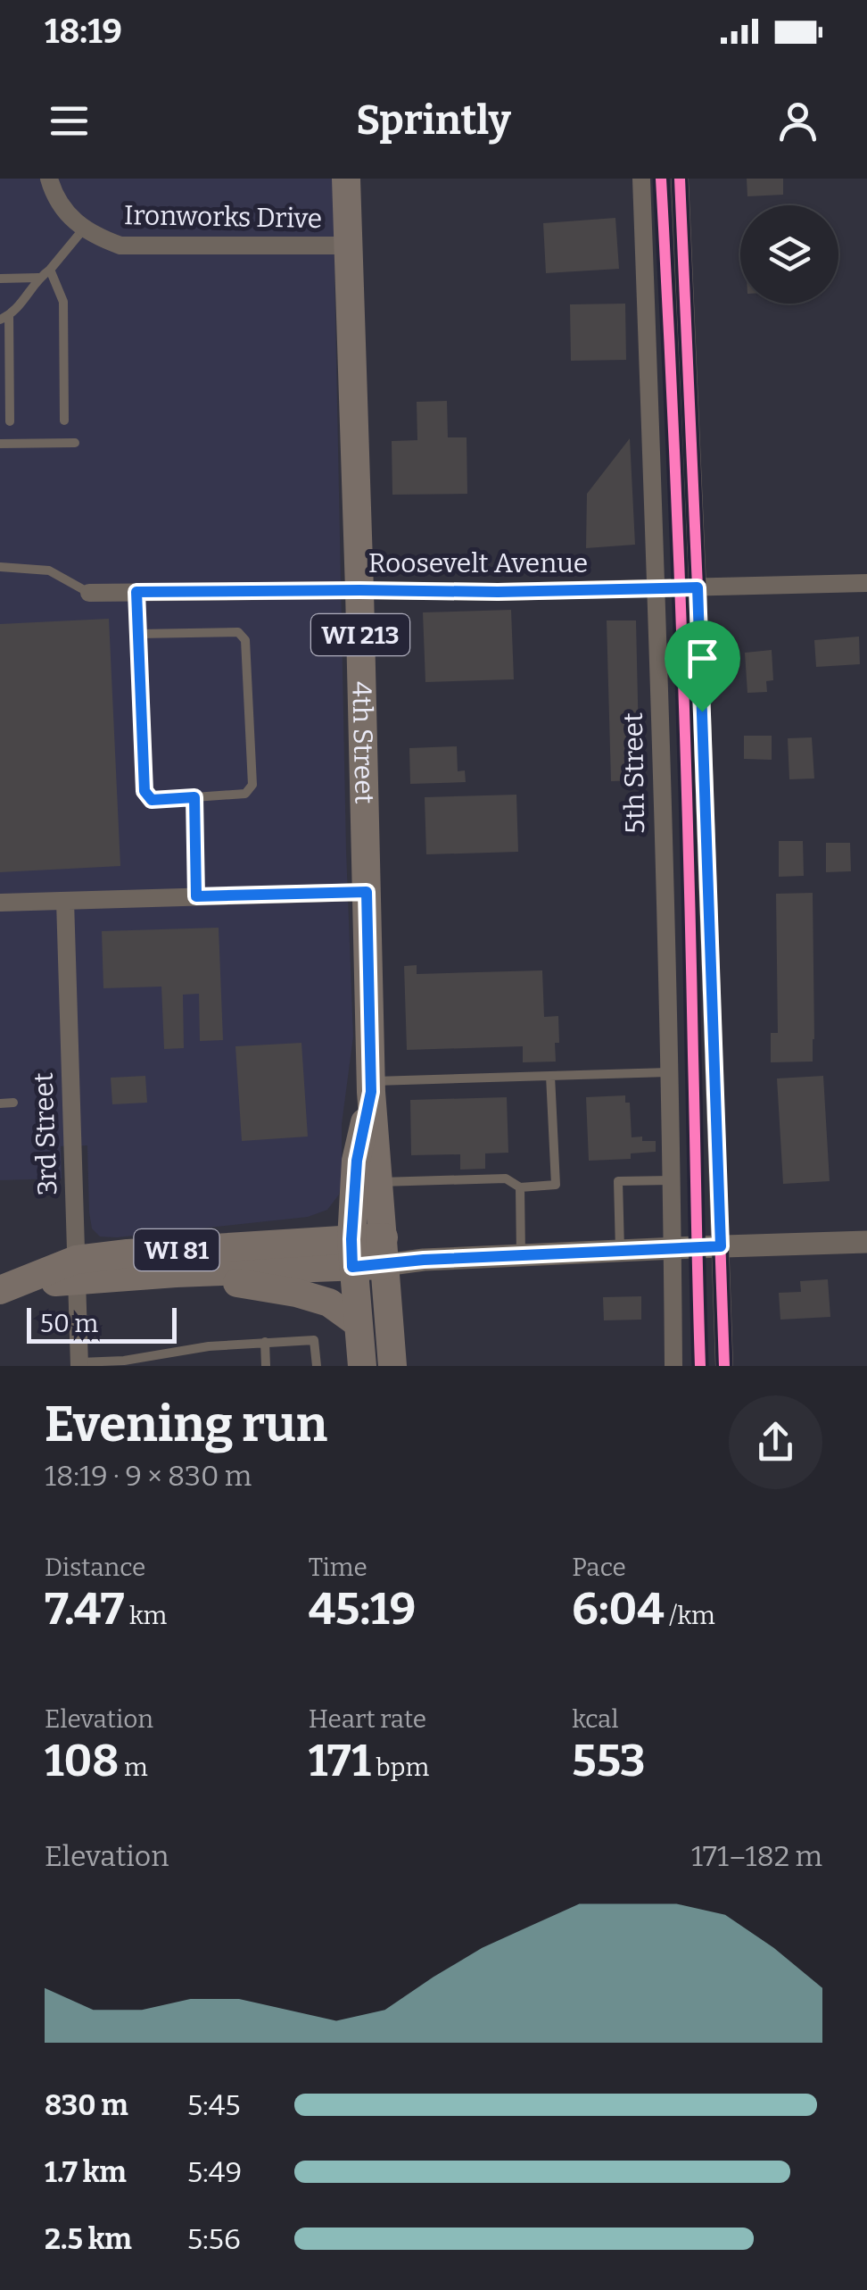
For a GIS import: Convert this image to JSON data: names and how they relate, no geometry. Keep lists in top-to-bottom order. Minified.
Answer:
{"streets":{"main road":["WI 213","4th Street","WI 81"],"street":["Ironworks Drive","Roosevelt Avenue","5th Street","3rd Street"]},"crossings":[["Ironworks Drive","4th Street"],["Roosevelt Avenue","4th Street"],["Roosevelt Avenue","5th Street"],["4th Street","WI 81"],["3rd Street","WI 81"]],"scale_bar":"50 m","page":{"status":"18:19","header":"Sprintly","scale":"50 m","heading":["Evening run","18:19 · 9 × 830 m"],"stats":[["Distance","7.47 km"],["Time","45:19"],["Pace","6:04 /km"],["Elevation","108 m"],["Heart rate","171 bpm"],["kcal","553"]],"chart":["Elevation","171–182 m"],"list":[{"name":"830 m","note":"5:45"},{"name":"1.7 km","note":"5:49"},{"name":"2.5 km","note":"5:56"}]}}
